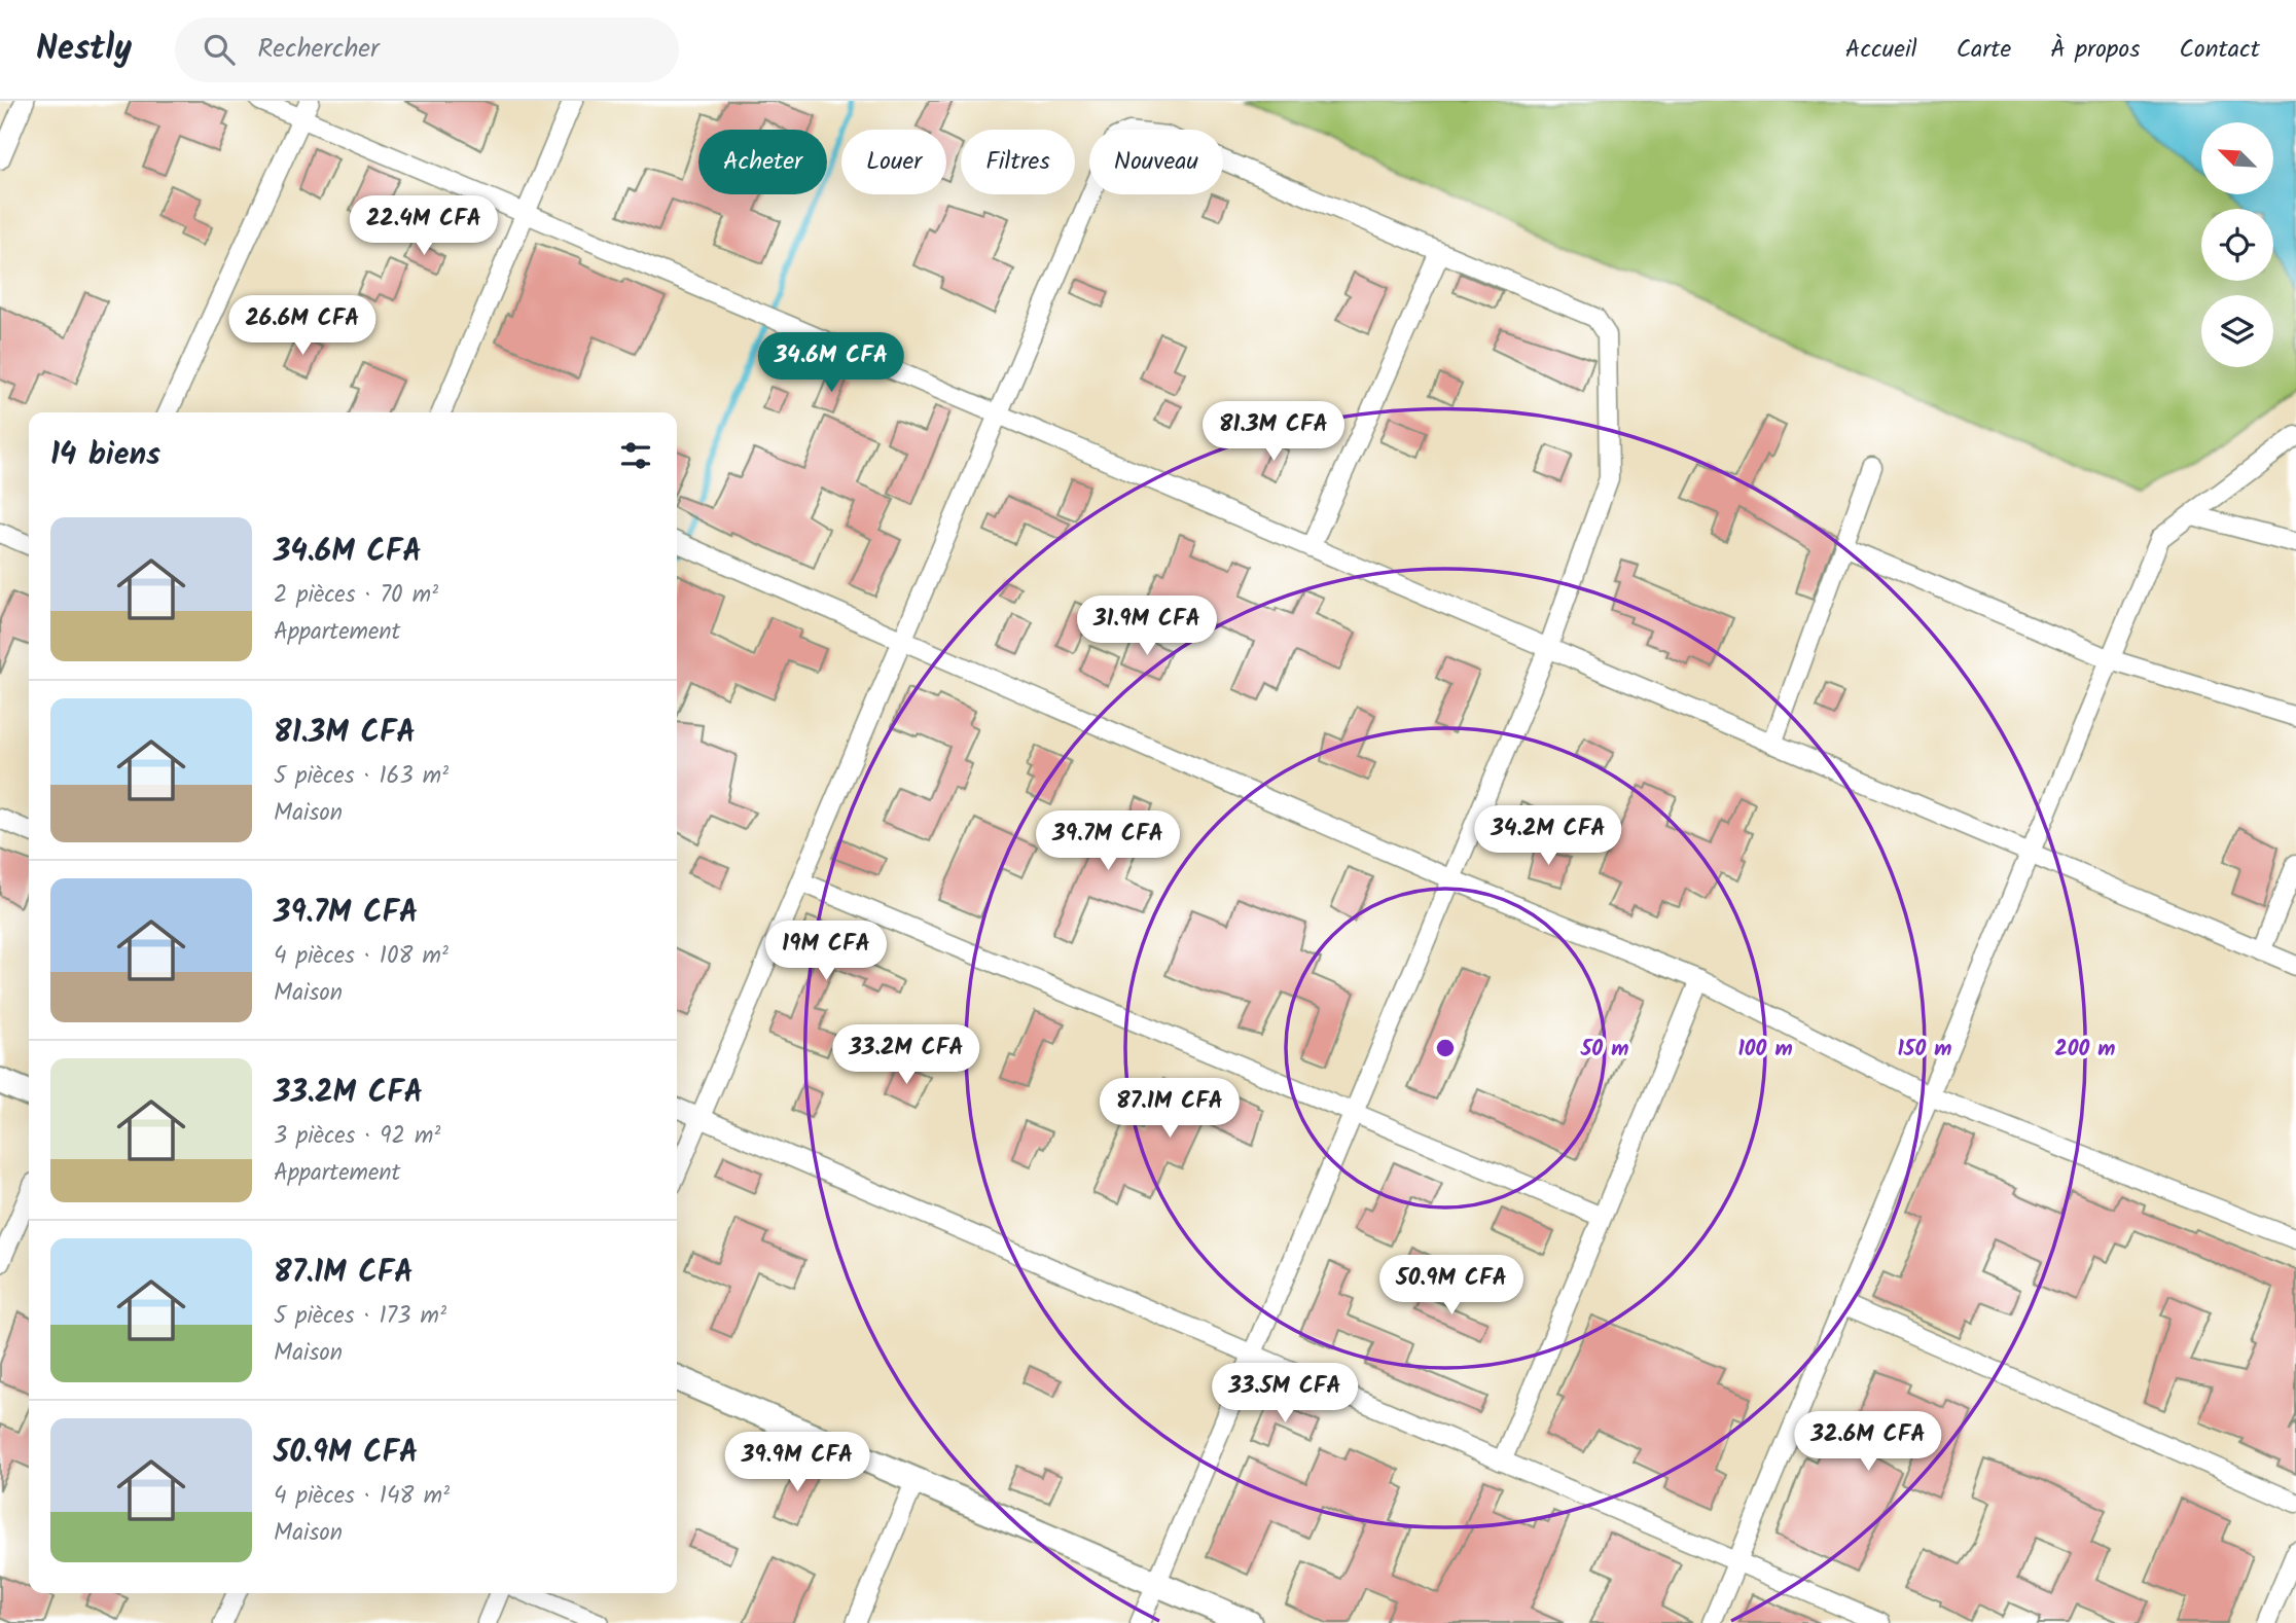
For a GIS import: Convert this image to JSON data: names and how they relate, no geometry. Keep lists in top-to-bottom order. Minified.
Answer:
{"north":"top left","page":{"header":"Nestly","search":"Rechercher","nav":["Accueil","Carte","À propos","Contact"],"chip":["Acheter","Louer","Filtres","Nouveau"],"price":["22.4M CFA","26.6M CFA","34.6M CFA","81.3M CFA","31.9M CFA","34.2M CFA","39.7M CFA","19M CFA","33.2M CFA","87.1M CFA","50.9M CFA","33.5M CFA","32.6M CFA","39.9M CFA"],"heading":"14 biens","list":[{"name":"34.6M CFA","note":"2 pièces · 70 m² · Appartement"},{"name":"81.3M CFA","note":"5 pièces · 163 m² · Maison"},{"name":"39.7M CFA","note":"4 pièces · 108 m² · Maison"},{"name":"33.2M CFA","note":"3 pièces · 92 m² · Appartement"},{"name":"87.1M CFA","note":"5 pièces · 173 m² · Maison"},{"name":"50.9M CFA","note":"4 pièces · 148 m² · Maison"}]},"rings":["50 m","100 m","150 m","200 m"]}
